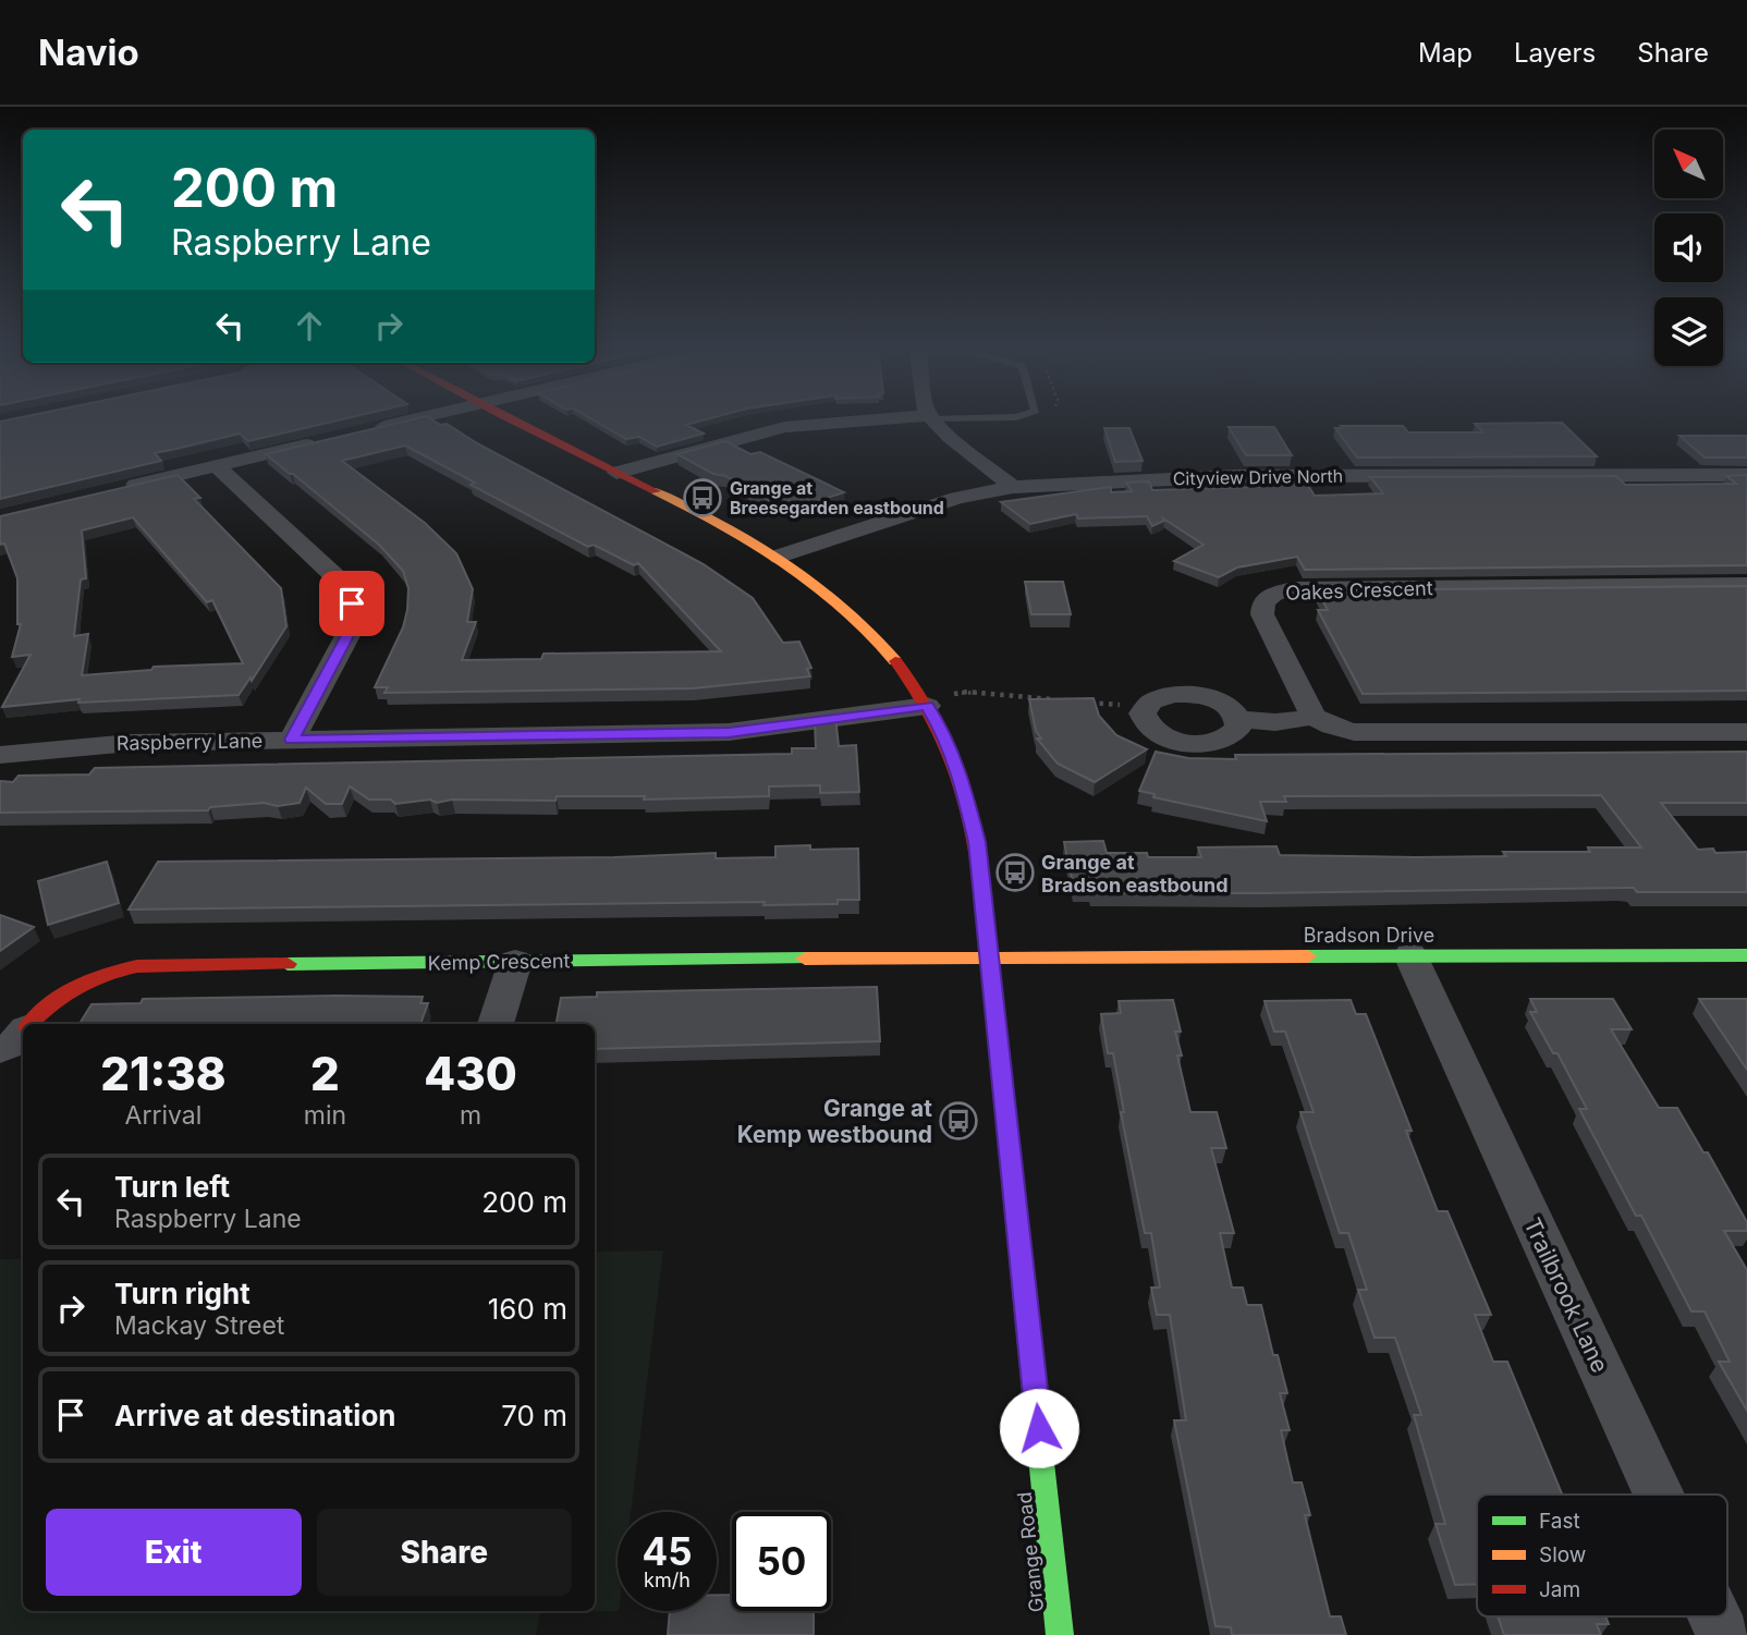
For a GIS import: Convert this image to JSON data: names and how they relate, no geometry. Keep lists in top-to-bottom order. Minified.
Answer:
{"streets":{"main road":["Bradson Drive","Kemp Crescent","Grange Road"],"street":["Cityview Drive North","Oakes Crescent","Raspberry Lane","Trailbrook Lane"]},"crossings":[["Cityview Drive North","Grange Road"],["Raspberry Lane","Grange Road"],["Bradson Drive","Kemp Crescent"],["Bradson Drive","Trailbrook Lane"],["Bradson Drive","Grange Road"],["Kemp Crescent","Grange Road"]],"places":{"bus stop":["Grange at Breesegarden eastbound","Grange at Bradson eastbound","Grange at Kemp westbound"]},"legend":["Fast","Slow","Jam"],"north":"top left","page":{"header":"Navio","nav":["Map","Layers","Share"],"turn":["200 m","Raspberry Lane"],"eta":["21:38","Arrival","2","min","430","m"],"list":[{"name":"Turn left","note":"Raspberry Lane","value":"200 m"},{"name":"Turn right","note":"Mackay Street","value":"160 m"},{"name":"Arrive at destination","value":"70 m"}],"buttons":["Exit","Share"],"speed":"45 km/h","limit":"50"}}
